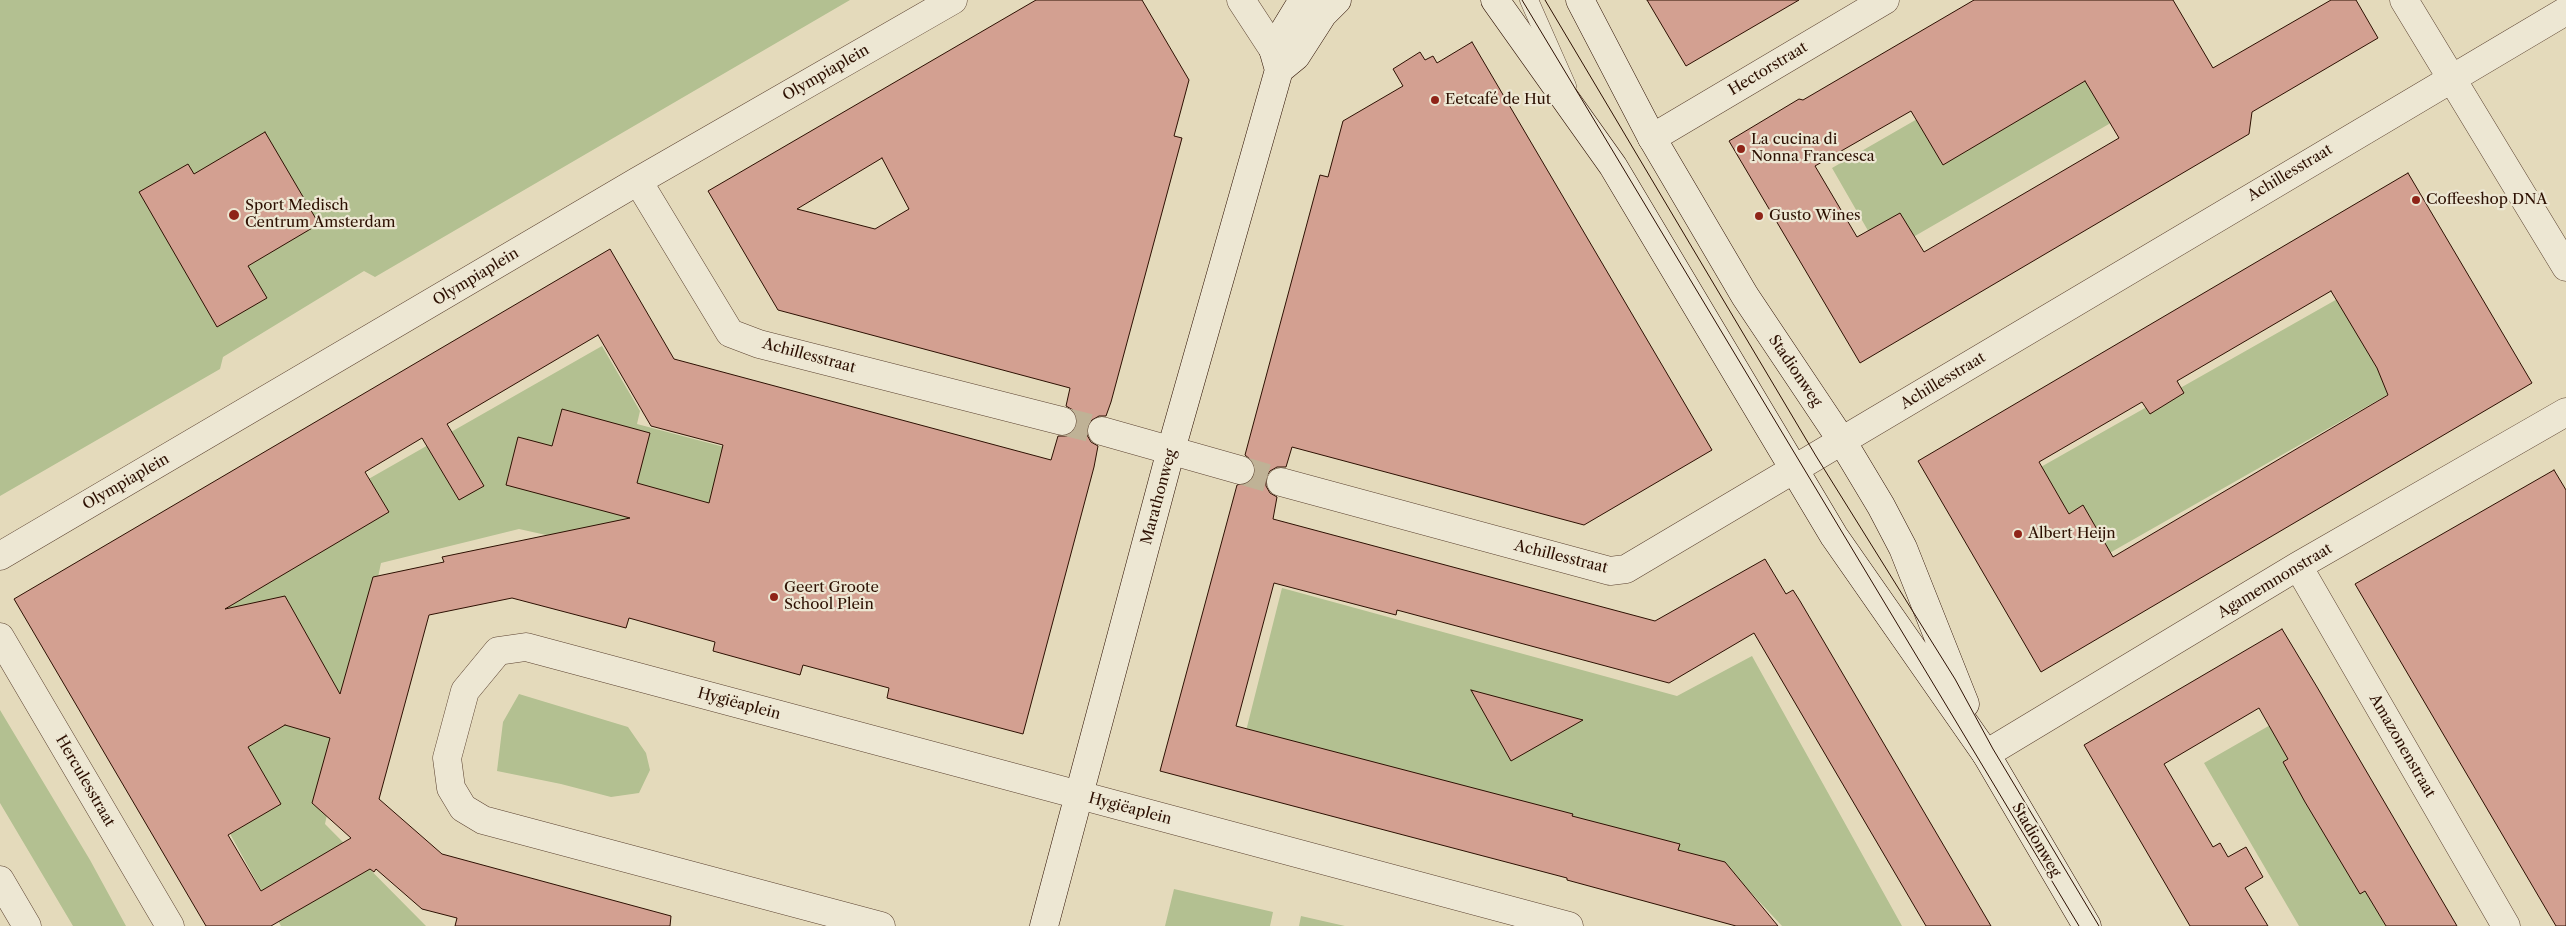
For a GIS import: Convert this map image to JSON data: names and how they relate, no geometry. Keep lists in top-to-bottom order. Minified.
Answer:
{"streets":{"street":["Hectorstraat","Olympiaplein","Achillesstraat","Stadionweg","Marathonweg","Agamemnonstraat","Hygiëaplein","Amazonenstraat","Herculesstraat"]},"crossings":[["Hectorstraat","Stadionweg"],["Olympiaplein","Achillesstraat"],["Achillesstraat","Stadionweg"],["Stadionweg","Agamemnonstraat"],["Marathonweg","Hygiëaplein"],["Agamemnonstraat","Amazonenstraat"]],"places":["Eetcafé de Hut","La cucina di Nonna Francesca","Coffeeshop DNA","Sport Medisch Centrum Amsterdam","Gusto Wines","Albert Heijn","Geert Groote School Plein"]}
